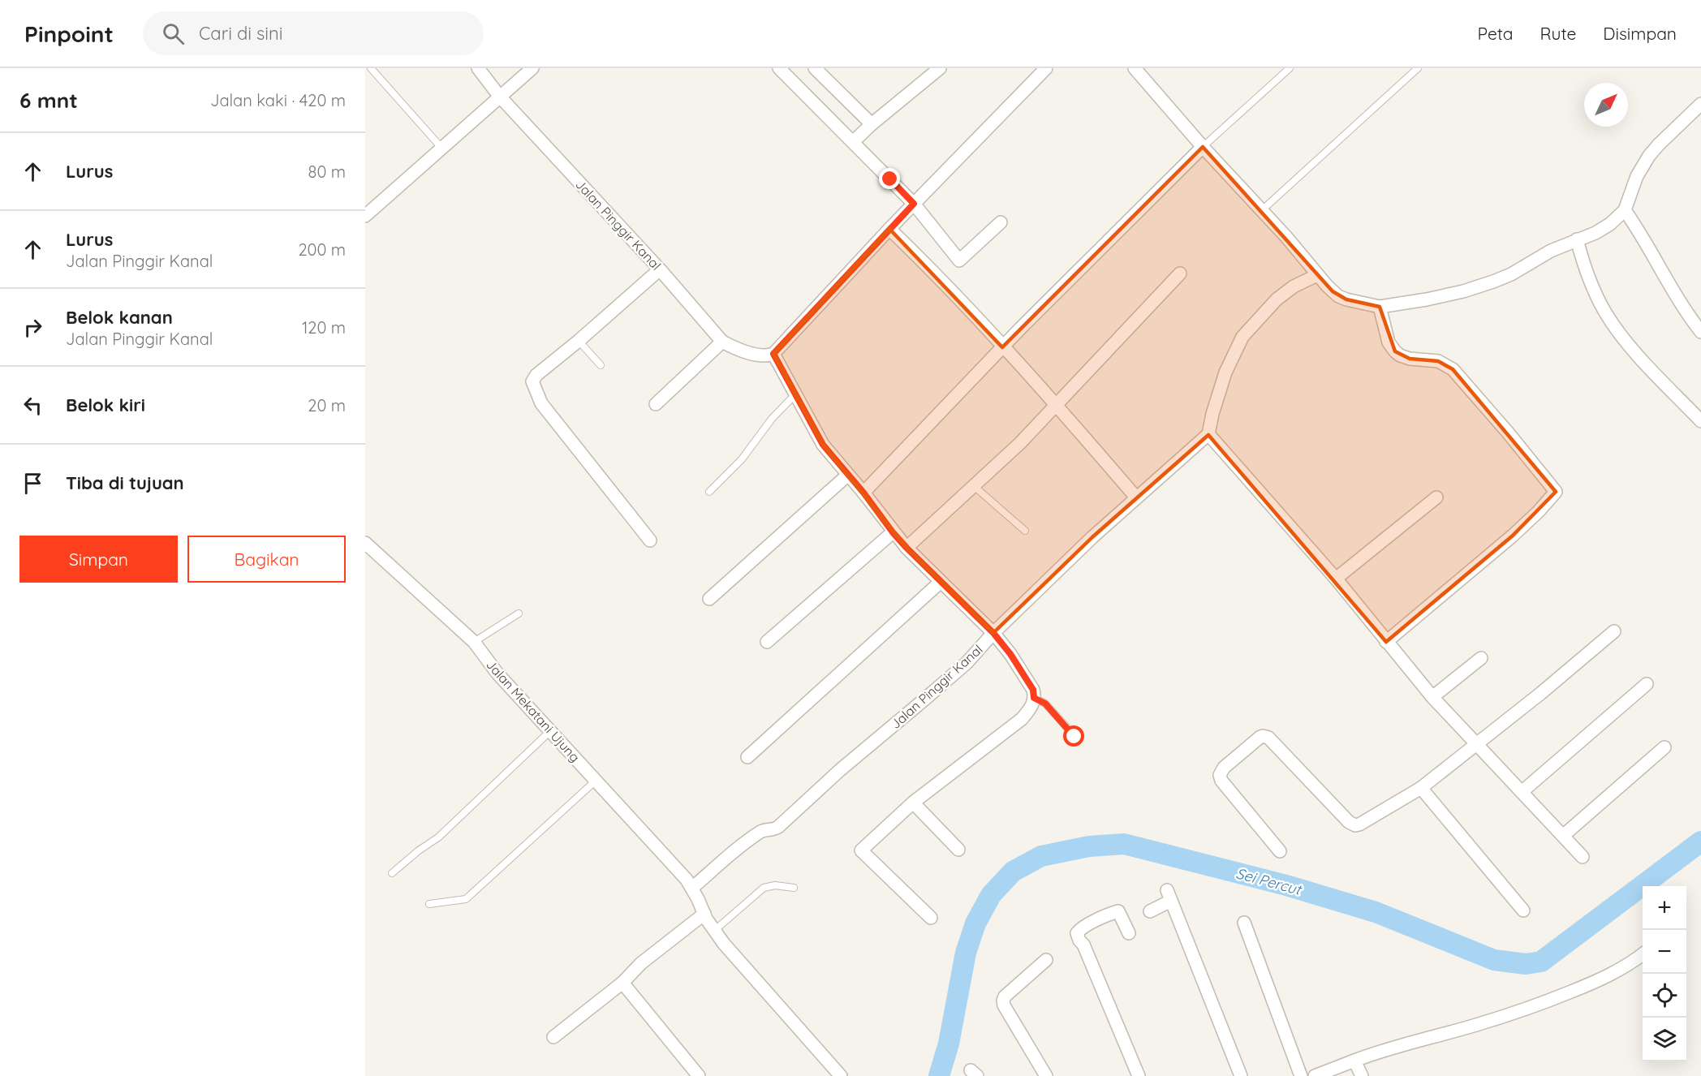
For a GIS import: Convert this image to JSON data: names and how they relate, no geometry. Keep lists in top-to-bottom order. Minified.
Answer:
{"streets":{"street":["Jalan Pinggir Kanal","Jalan Mekatani Ujung"]},"crossings":[["Jalan Pinggir Kanal","Jalan Mekatani Ujung"]],"water":["Sei Percut"],"north":"top right","page":{"header":"Pinpoint","search":"Cari di sini","nav":["Peta","Rute","Disimpan"],"heading":["6 mnt","Jalan kaki · 420 m"],"list":[["Lurus","80 m"],["Lurus","Jalan Pinggir Kanal","200 m"],["Belok kanan","Jalan Pinggir Kanal","120 m"],["Belok kiri","20 m"],"Tiba di tujuan"],"buttons":["Simpan","Bagikan"],"map_buttons":["+","−"]}}
